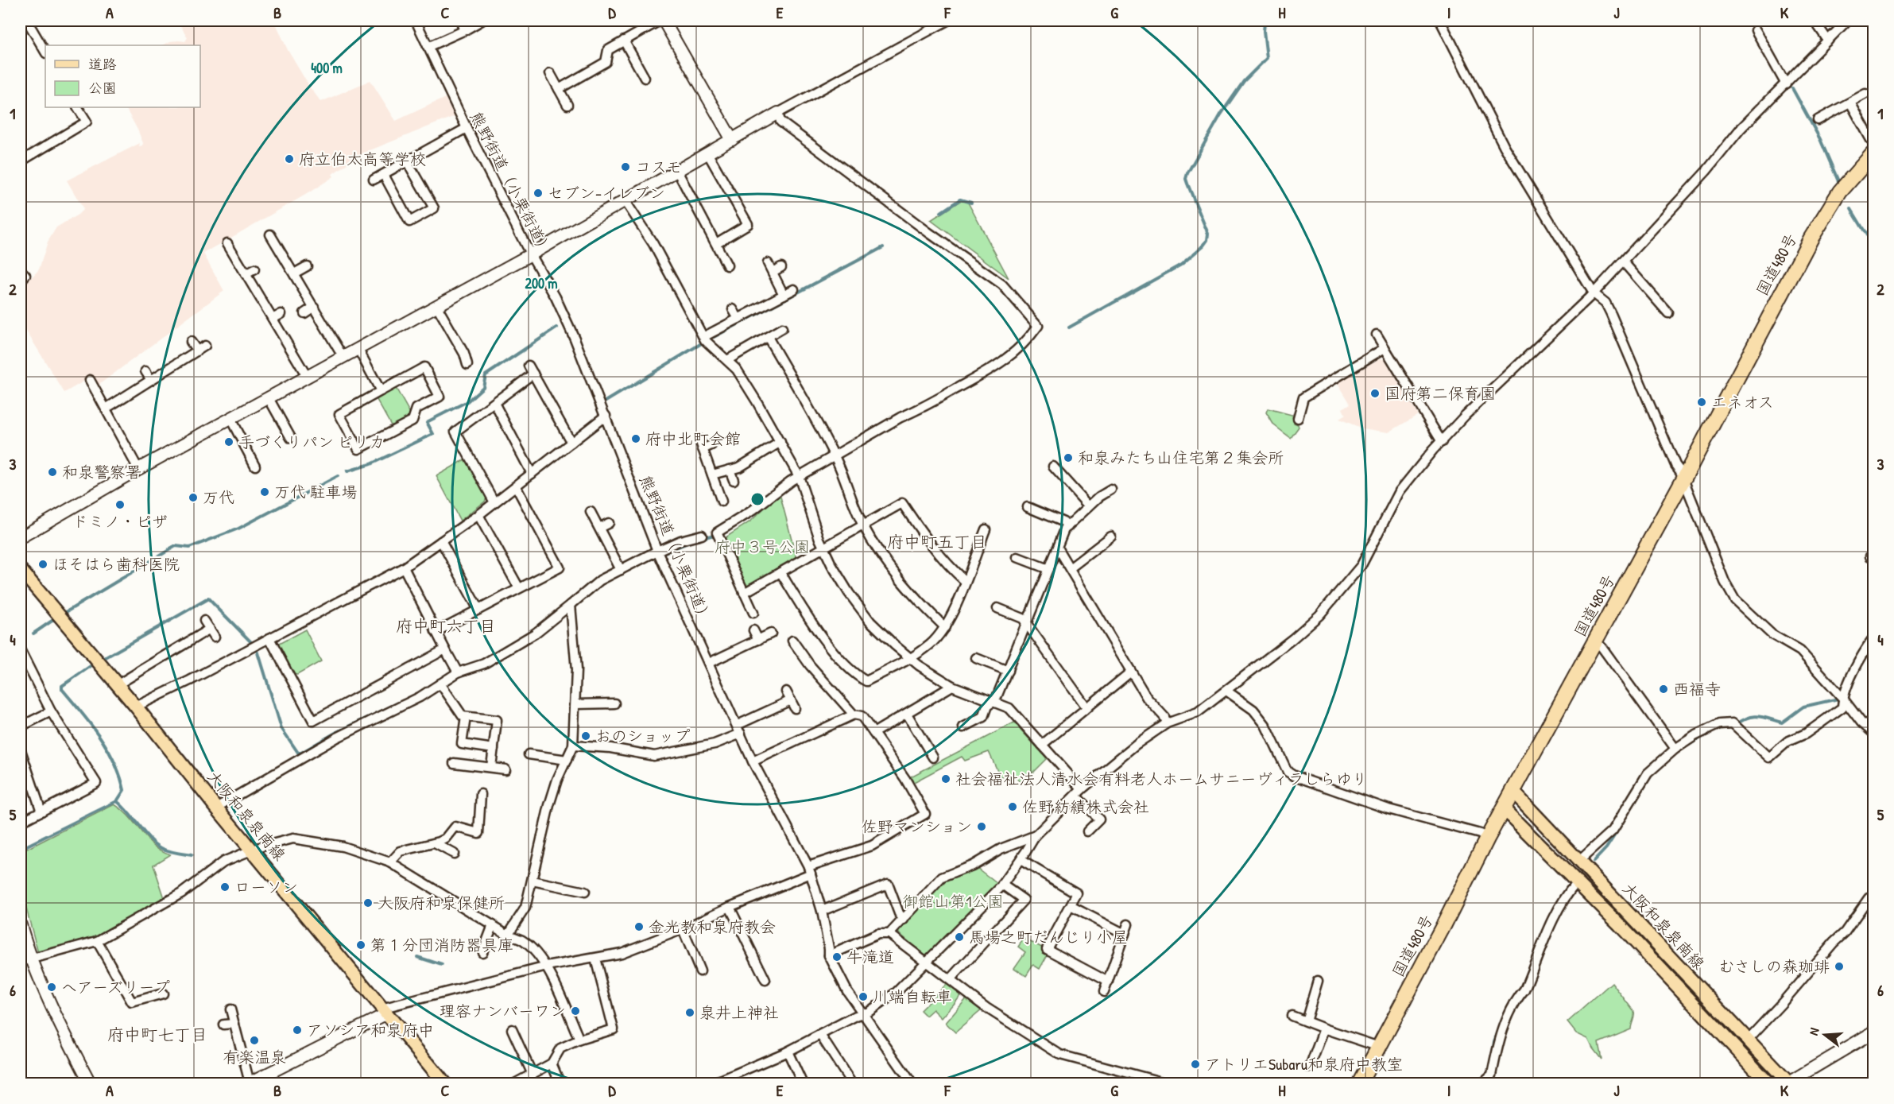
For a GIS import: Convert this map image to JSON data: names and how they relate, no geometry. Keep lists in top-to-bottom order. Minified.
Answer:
{"streets":{"highway":["国道480号"],"main road":["大阪和泉泉南線"],"street":["熊野街道（小栗街道）"]},"crossings":[["国道480号","大阪和泉泉南線"]],"districts":["府中町五丁目","府中町六丁目","府中町七丁目"],"parks":["府中３号公園","御館山第1公園"],"places":["府立伯太高等学校","コスモ","セブン-イレブン","国府第二保育園","エネオス","府中北町会館","手づくりパン ピリカ","和泉みたち山住宅第２集会所","和泉警察署","万代 駐車場","万代","ドミノ・ピザ","ほそはら歯科医院","西福寺","おのショップ","社会福祉法人清水会有料老人ホームサニーヴィラしらゆり","佐野紡績株式会社","佐野マンション","ローソン","大阪府和泉保健所","金光教和泉府教会","馬場之町だんじり小屋","第１分団消防器具庫","牛滝道","むさしの森珈琲","ヘアーズリープ","川端自転車","理容ナンバーワン","泉井上神社","アソシア和泉府中","有楽温泉","アトリエSubaru和泉府中教室"],"legend":["道路","公園"],"north":"left","grid":{"columns":["A","B","C","D","E","F","G","H","I","J","K"],"rows":["1","2","3","4","5","6"]},"rings":["400 m","200 m"]}
